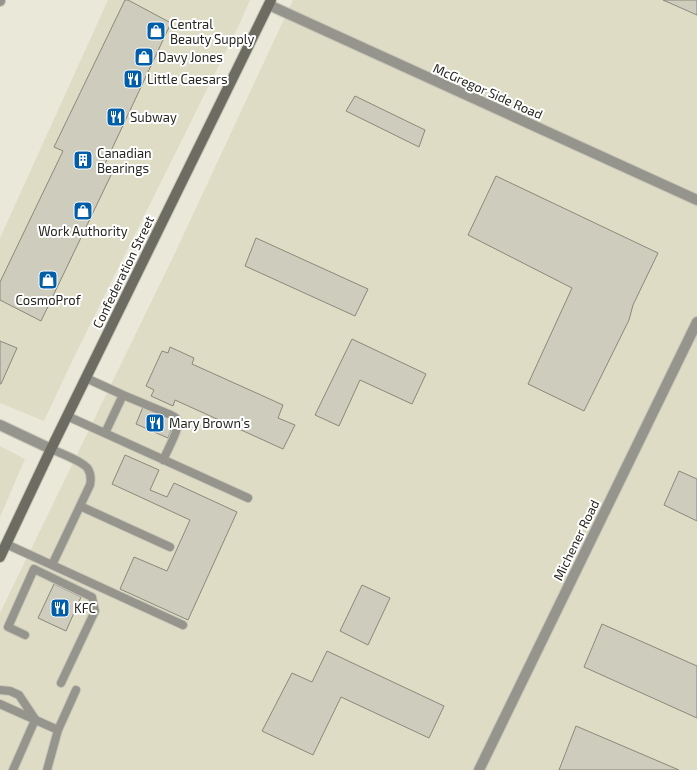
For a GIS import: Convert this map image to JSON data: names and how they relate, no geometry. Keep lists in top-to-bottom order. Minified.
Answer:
{"streets":{"main road":["Confederation Street"],"street":["McGregor Side Road","Michener Road"]},"crossings":[["McGregor Side Road","Confederation Street"]],"places":{"shop":["Central Beauty Supply","Davy Jones","Work Authority","CosmoProf"],"restaurant":["Little Caesars","Subway","Mary Brown's","KFC"],"building":["Canadian Bearings"]}}
